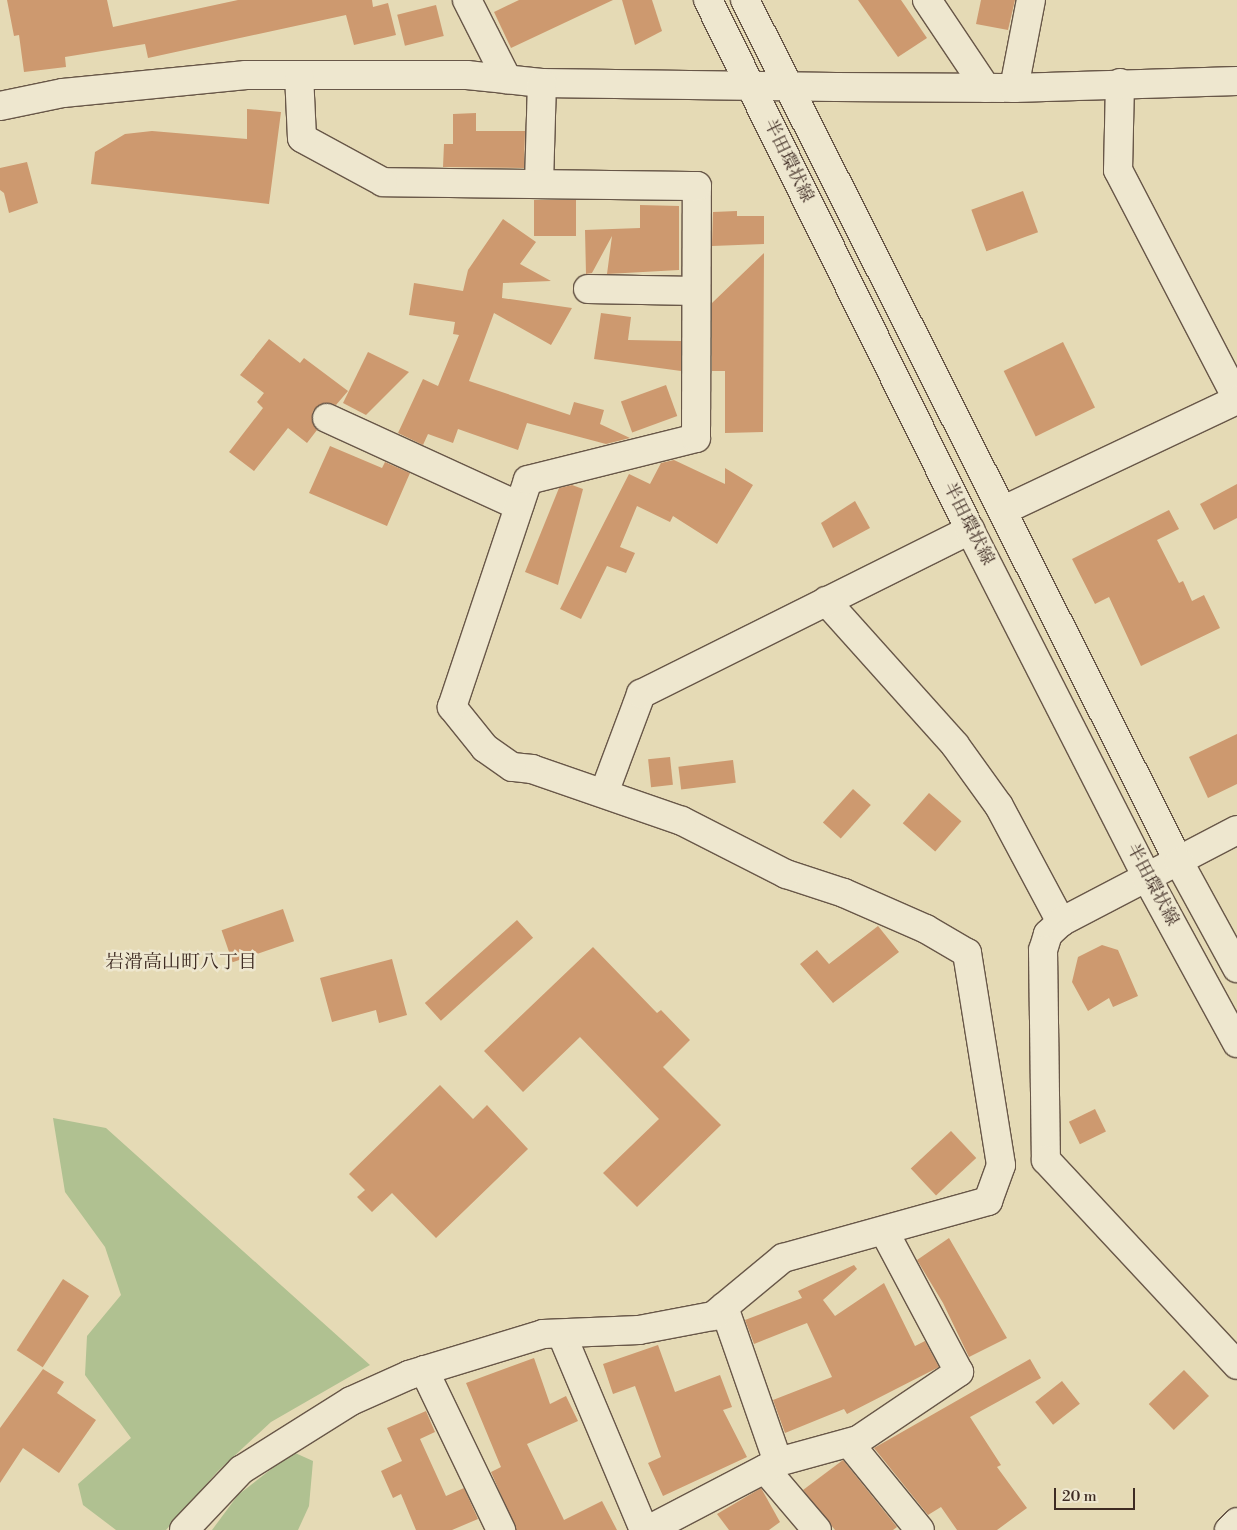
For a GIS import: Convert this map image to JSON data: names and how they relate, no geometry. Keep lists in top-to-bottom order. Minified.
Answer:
{"streets":{"street":["半田環状線"]},"districts":["岩滑高山町八丁目"],"scale_bar":"20 m"}
